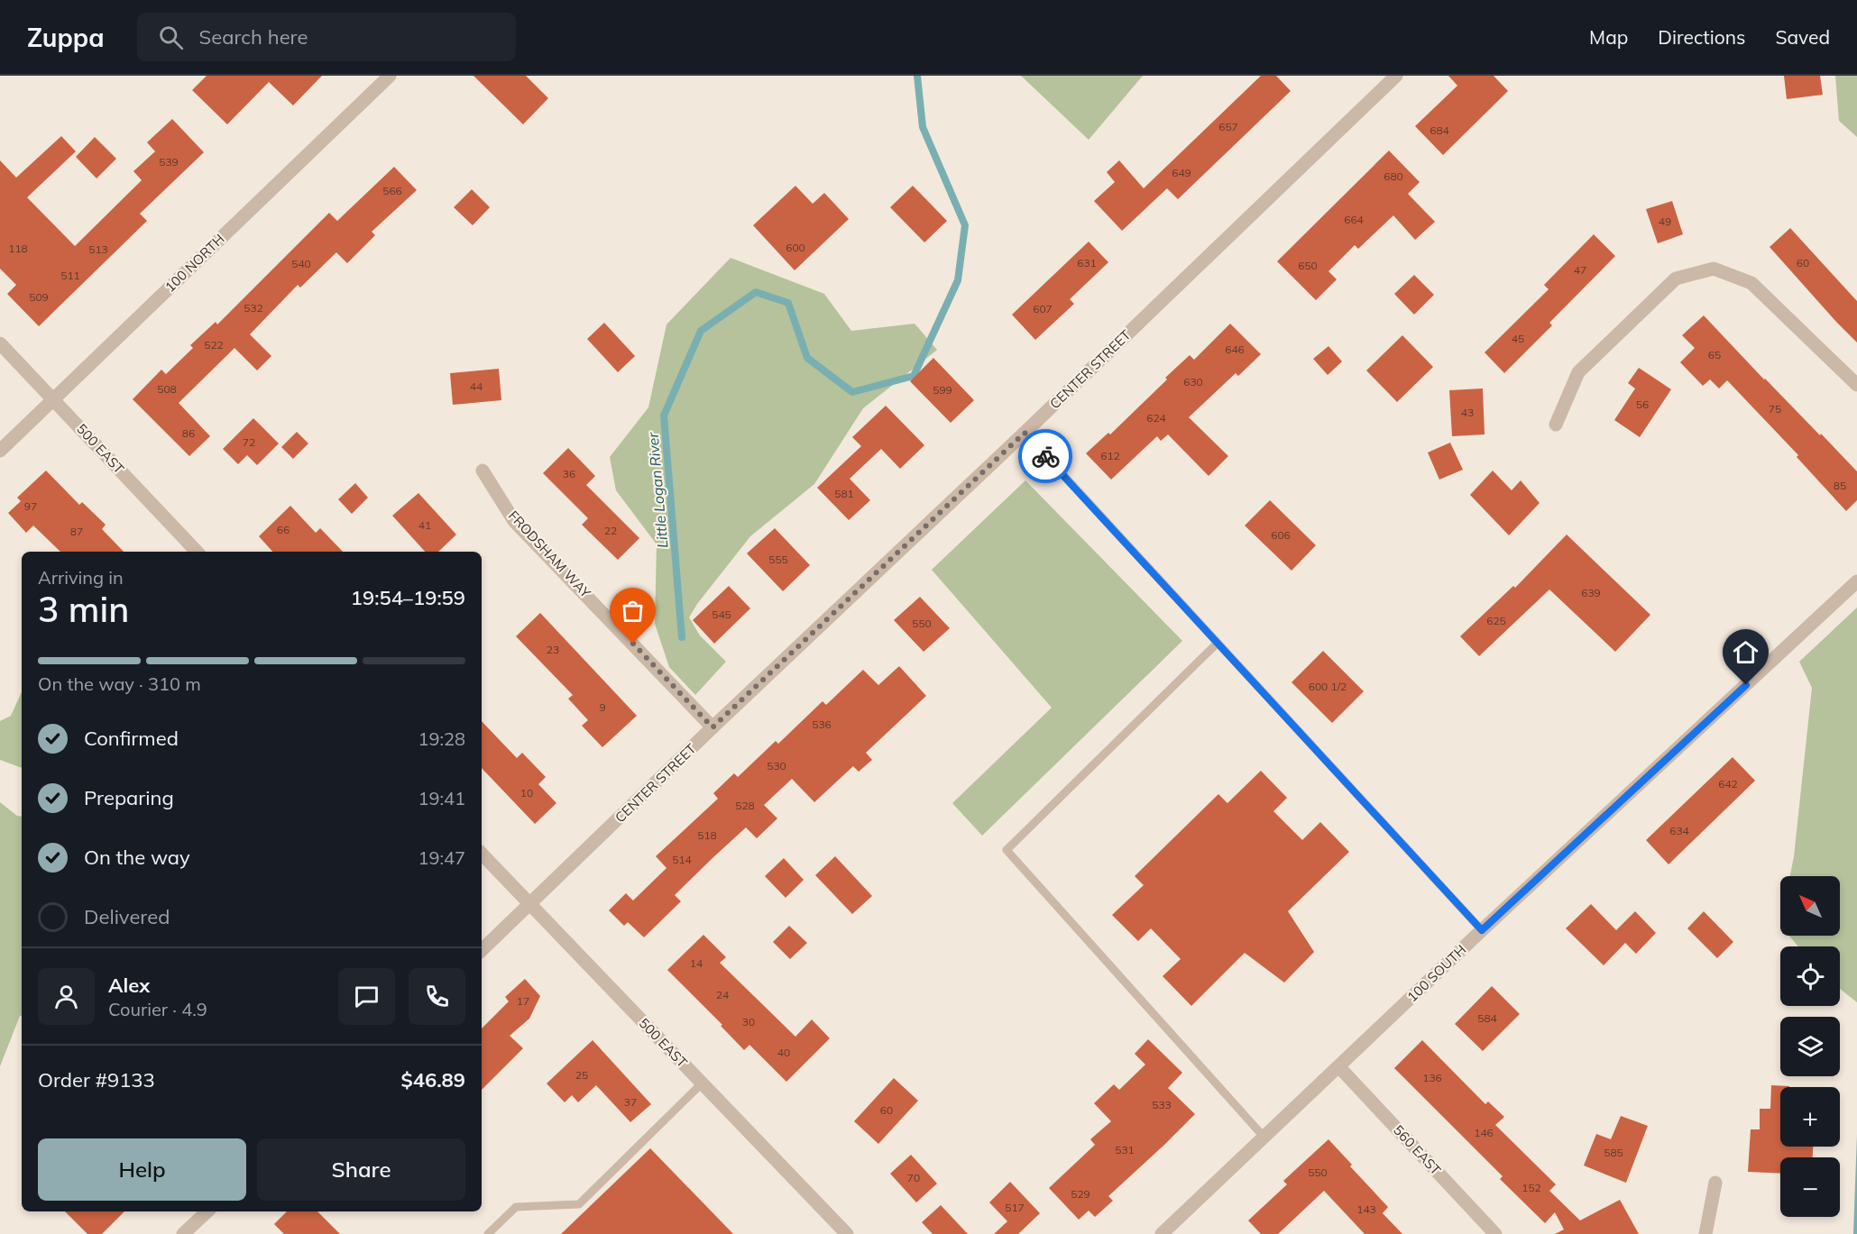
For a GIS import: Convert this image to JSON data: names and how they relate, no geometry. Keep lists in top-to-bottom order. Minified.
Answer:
{"streets":{"street":["100 NORTH","CENTER STREET","500 EAST","FRODSHAM WAY","100 SOUTH","560 EAST"]},"crossings":[["100 NORTH","500 EAST"],["CENTER STREET","500 EAST"],["CENTER STREET","FRODSHAM WAY"],["100 SOUTH","560 EAST"]],"water":["Little Logan River"],"house_numbers":["657","684","539","649","680","566","664","49","600","118","513","631","60","540","650","47","511","509","532","607","45","522","646","65","630","44","508","599","56","75","43","624","86","72","612","36","85","581","97","41","66","22","87","606","555","639","545","625","550","23","600 1/2","9","536","530","642","10","528","634","518","514","14","24","17","584","30","40","25","136","37","533","60","146","531","585","550","70","152","529","517","143"],"north":"top left","page":{"header":"Zuppa","search":"Search here","nav":["Map","Directions","Saved"],"heading":["3 min","Arriving in","19:54–19:59"],"panel":["Alex","Courier · 4.9","Order #9133","$46.89"],"bar":"On the way · 310 m","list":[["Confirmed","19:28"],["Preparing","19:41"],["On the way","19:47"],"Delivered"],"map_buttons":["+","−"],"buttons":["Help","Share"]}}
